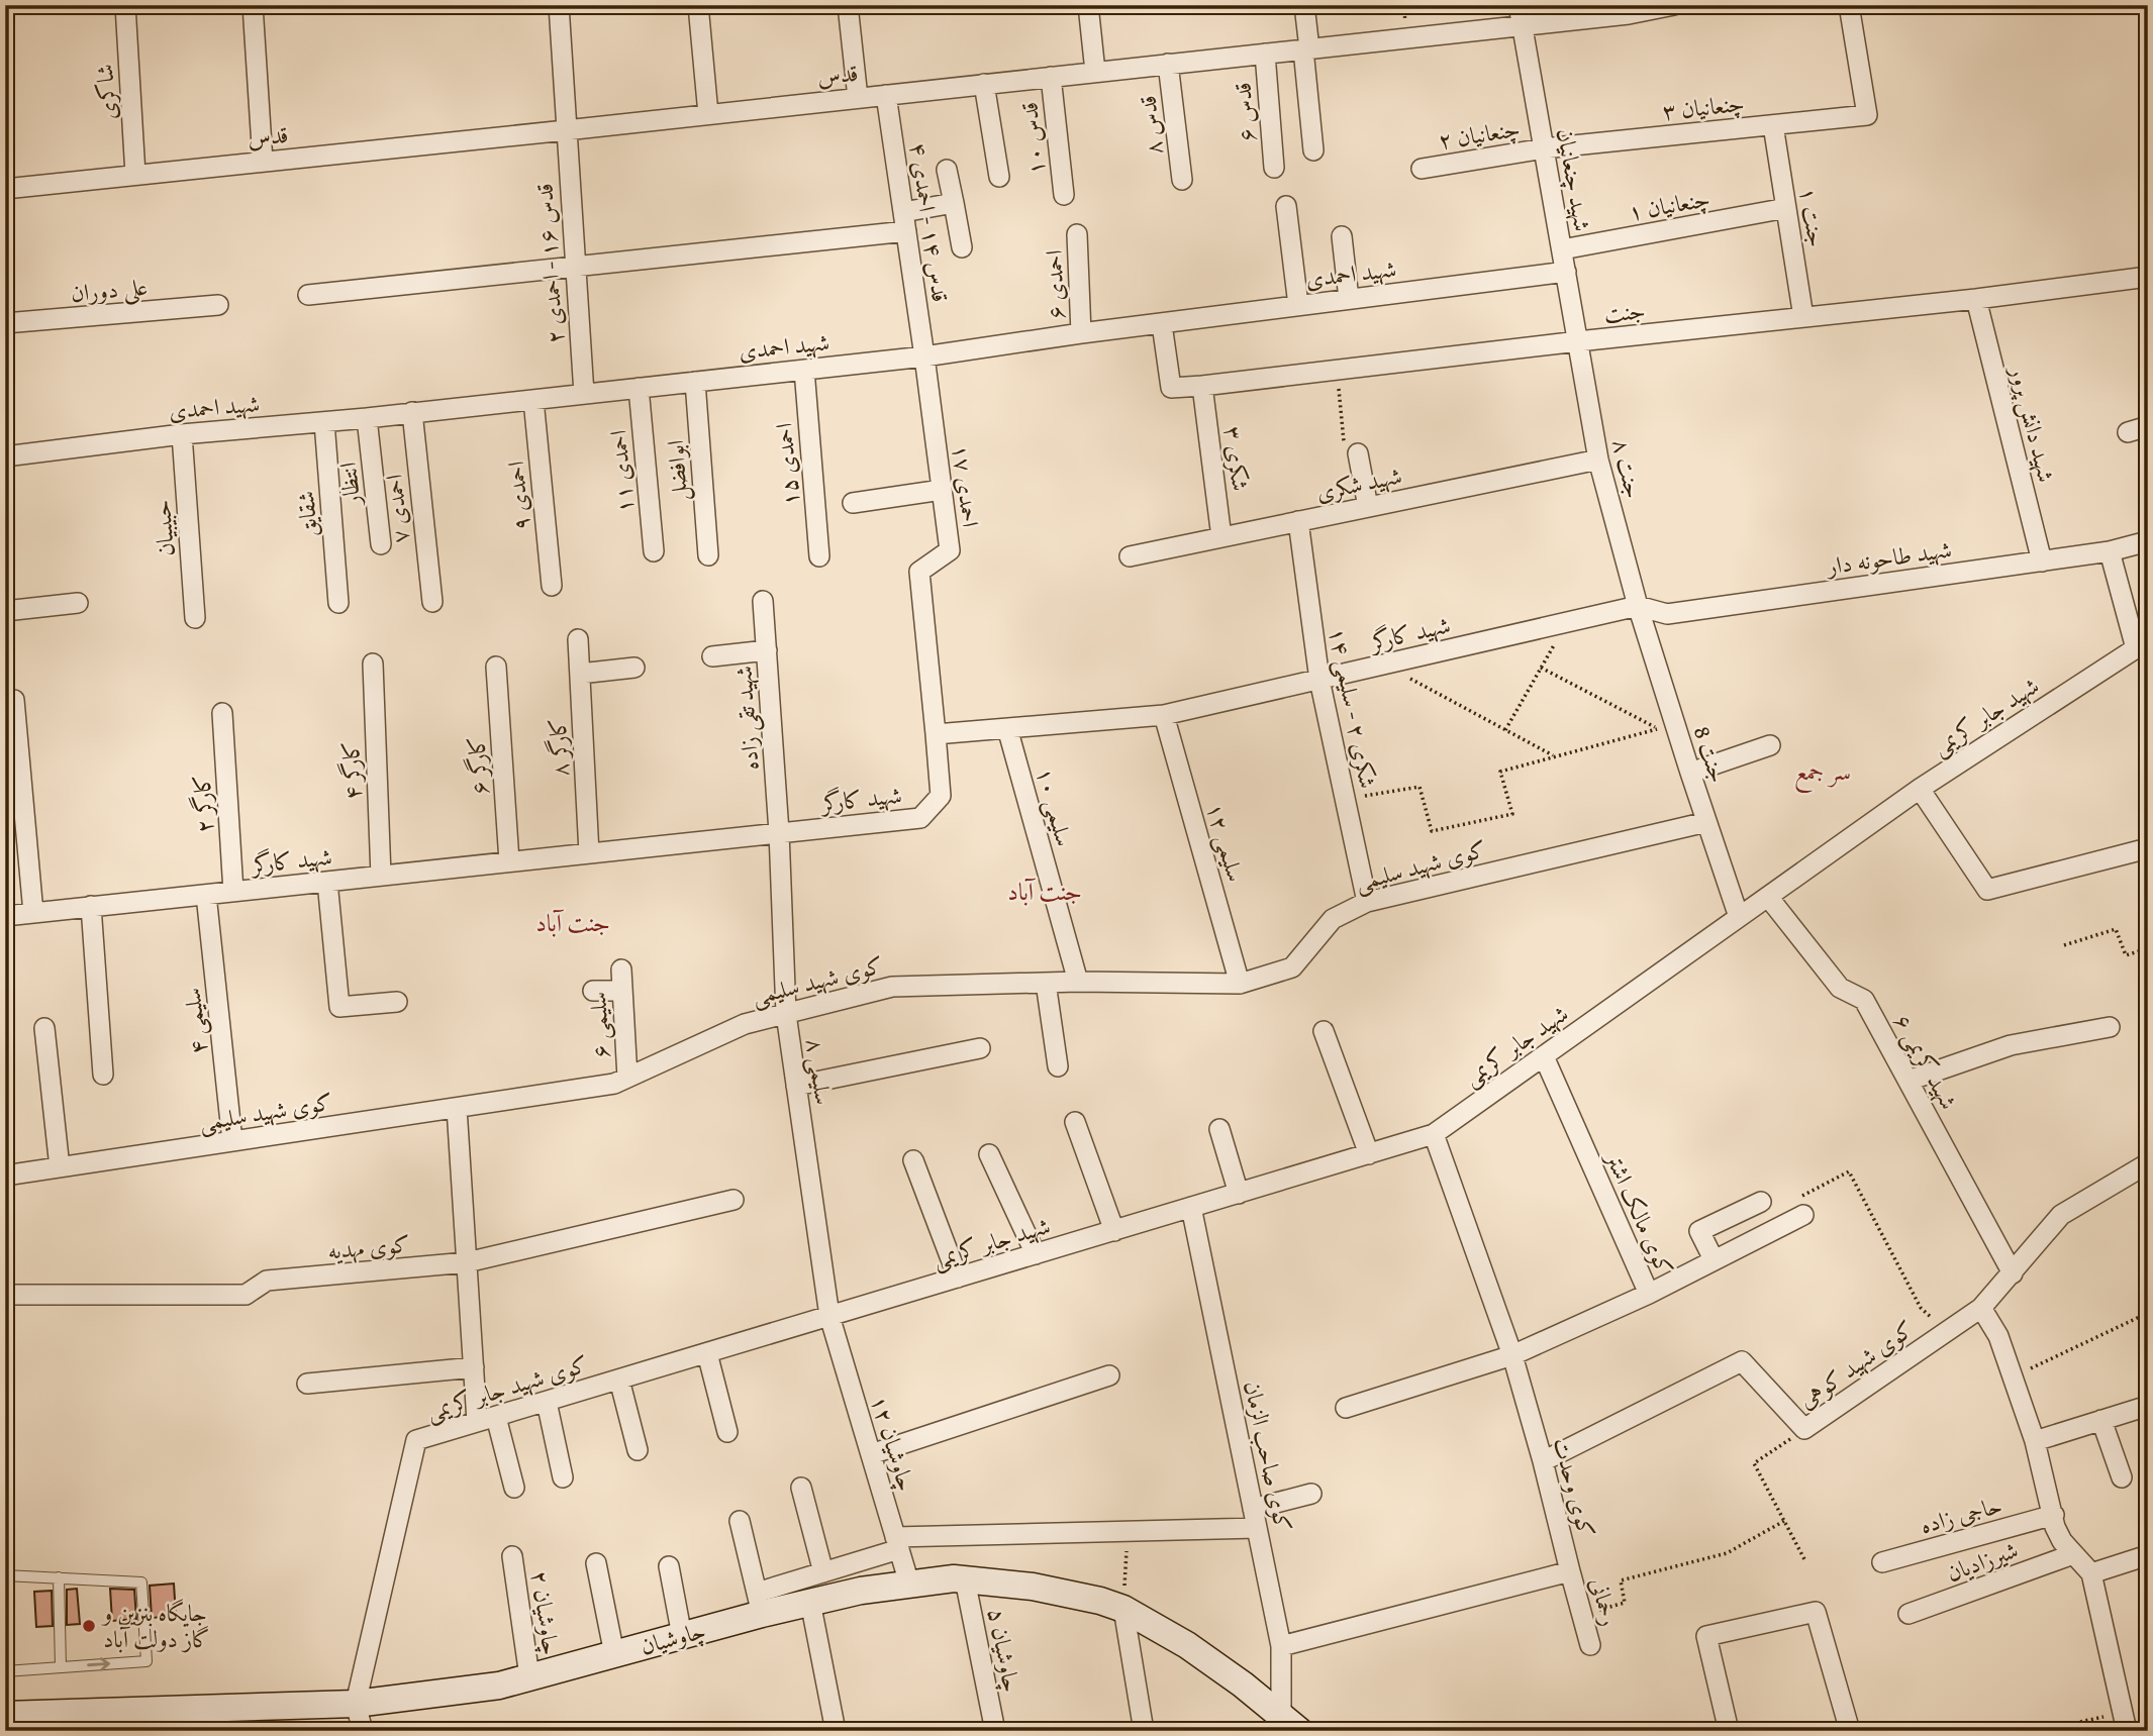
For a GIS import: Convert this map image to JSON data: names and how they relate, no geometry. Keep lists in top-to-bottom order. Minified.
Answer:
{"streets":{"main road":["چاوشیان"],"street":["قدس","شاکری","چنعانیان ۳","قدس ۶","قدس ۸","چنعانیان ۲","قدس ۱۰","شهید چنعانیان","چنعانیان ۱","جنت ۱","قدس ۱۴ - احمدی ۴","قدس ۱۶ - احمدی ۲","شهید احمدی","احمدی ۶","علی دوران","جنت","شهید دانش پرور","شکری ۳","احمدی ۱۵","جنت ۸","ابوافضل","احمدی ۱۱","انتظار","شهید شکری","احمدی ۱۷","احمدی ۹","احمدی ۷","شقایق","حبیبیان","شهيد طاحونه دار","شهید کارگر","شکری ۲ - سلیمی ۱۴","شهید جابر کریمی","شهید تقی زاده","کارگر ۸","جنت 8","کارگر ۶","کارگر ۴","کارگر ۲","سلیمی ۱۰","سلیمی ۱۲","کوی شهید سلیمی","سلیمی ۴","سلیمی ۶","شهید کریمی ۶","سلیمی ۸","کوی مالک اشتر","کوی مهدیه","کوی شهید کوهی","کوی شهید جابر کریمی","چاوشیان ۱۲","کوی صاحب الزمان","کوی وحدت","حاجی زاده","شیرزادیان","رحمانی","چاوشیان ۲","چاوشیان ۵"]},"crossings":[["قدس","شاکری"],["قدس","قدس ۶"],["قدس","قدس ۸"],["قدس","قدس ۱۰"],["قدس","شهید چنعانیان"],["قدس","قدس ۱۴ - احمدی ۴"],["قدس","قدس ۱۶ - احمدی ۲"],["چنعانیان ۳","چنعانیان ۲"],["چنعانیان ۳","شهید چنعانیان"],["چنعانیان ۳","جنت ۱"],["چنعانیان ۲","شهید چنعانیان"],["شهید چنعانیان","چنعانیان ۱"],["شهید چنعانیان","شهید احمدی"],["شهید چنعانیان","جنت"],["شهید چنعانیان","جنت ۸"],["چنعانیان ۱","جنت ۱"],["جنت ۱","جنت"],["قدس ۱۴ - احمدی ۴","شهید احمدی"],["قدس ۱۴ - احمدی ۴","احمدی ۱۷"],["قدس ۱۶ - احمدی ۲","شهید احمدی"],["شهید احمدی","احمدی ۶"],["شهید احمدی","جنت"],["شهید احمدی","احمدی ۱۵"],["شهید احمدی","ابوافضل"],["شهید احمدی","احمدی ۱۱"],["شهید احمدی","انتظار"],["شهید احمدی","احمدی ۱۷"],["شهید احمدی","احمدی ۹"],["شهید احمدی","احمدی ۷"],["شهید احمدی","شقایق"],["شهید احمدی","حبیبیان"],["جنت","شهید دانش پرور"],["جنت","شکری ۳"],["جنت","جنت ۸"],["شهید دانش پرور","شهيد طاحونه دار"],["شکری ۳","شهید شکری"],["جنت ۸","شهید شکری"],["جنت ۸","شهيد طاحونه دار"],["جنت ۸","شهید کارگر"],["جنت ۸","جنت 8"],["شهید شکری","شکری ۲ - سلیمی ۱۴"],["احمدی ۱۷","شهید کارگر"],["شهيد طاحونه دار","شهید کارگر"],["شهيد طاحونه دار","جنت 8"],["شهید کارگر","شکری ۲ - سلیمی ۱۴"],["شهید کارگر","شهید تقی زاده"],["شهید کارگر","کارگر ۸"],["شهید کارگر","جنت 8"],["شهید کارگر","کارگر ۶"],["شهید کارگر","کارگر ۴"],["شهید کارگر","کارگر ۲"],["شهید کارگر","سلیمی ۱۰"],["شهید کارگر","سلیمی ۱۲"],["شهید کارگر","سلیمی ۴"],["شهید کارگر","سلیمی ۸"],["شکری ۲ - سلیمی ۱۴","کوی شهید سلیمی"],["شهید جابر کریمی","جنت 8"],["شهید جابر کریمی","شهید کریمی ۶"],["شهید جابر کریمی","سلیمی ۸"],["شهید جابر کریمی","کوی مالک اشتر"],["شهید جابر کریمی","کوی شهید جابر کریمی"],["شهید جابر کریمی","چاوشیان ۱۲"],["شهید جابر کریمی","کوی صاحب الزمان"],["شهید جابر کریمی","کوی وحدت"],["شهید تقی زاده","سلیمی ۸"],["جنت 8","کوی شهید سلیمی"],["سلیمی ۱۰","کوی شهید سلیمی"],["سلیمی ۱۲","کوی شهید سلیمی"],["کوی شهید سلیمی","سلیمی ۴"],["کوی شهید سلیمی","سلیمی ۶"],["کوی شهید سلیمی","سلیمی ۸"],["شهید کریمی ۶","کوی شهید کوهی"],["سلیمی ۸","کوی شهید جابر کریمی"],["سلیمی ۸","چاوشیان ۱۲"],["کوی مالک اشتر","کوی وحدت"],["کوی شهید کوهی","کوی وحدت"],["کوی شهید جابر کریمی","چاوشیان ۱۲"],["کوی شهید جابر کریمی","چاوشیان"],["چاوشیان ۱۲","چاوشیان"],["کوی صاحب الزمان","کوی وحدت"],["کوی صاحب الزمان","چاوشیان"],["کوی وحدت","رحمانی"],["چاوشیان ۲","چاوشیان"],["چاوشیان","چاوشیان ۵"]],"districts":["سر جمع","جنت آباد","جنت آباد"],"places":["جایگاه بنزین و گاز دولت آباد"]}
